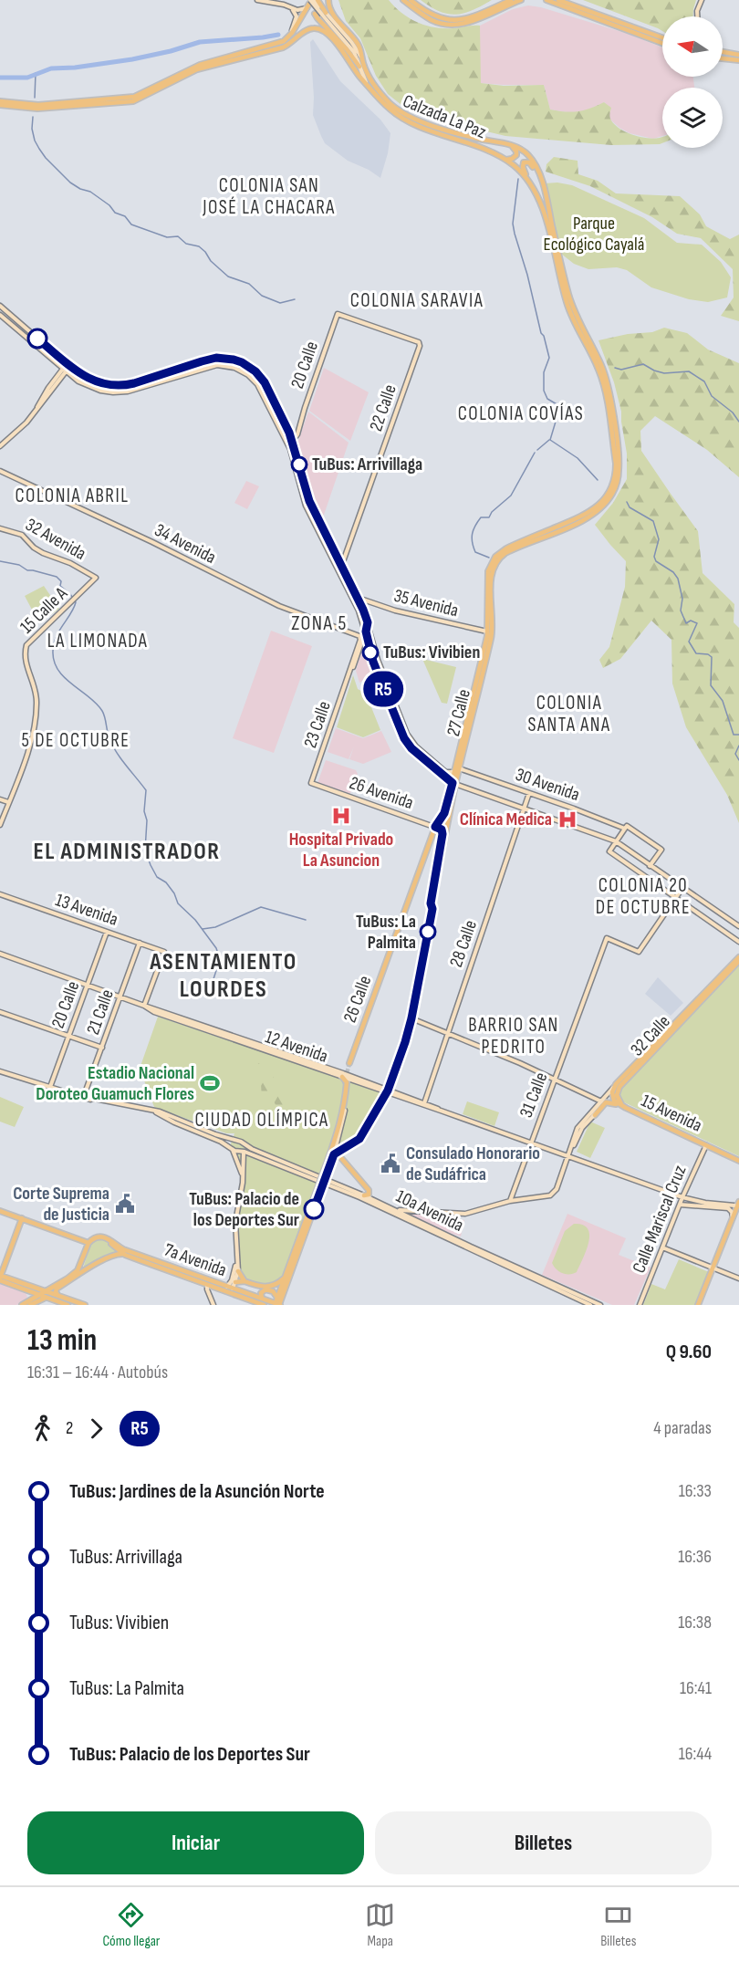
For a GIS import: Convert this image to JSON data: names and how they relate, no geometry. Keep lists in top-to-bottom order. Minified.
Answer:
{"streets":{"main road":["Calzada La Paz","27 Calle","26 Calle","32 Calle","15 Avenida","7a Avenida"],"street":["20 Calle","22 Calle","32 Avenida","34 Avenida","35 Avenida","15 Calle A","23 Calle","30 Avenida","26 Avenida","13 Avenida","28 Calle","21 Calle","12 Avenida","31 Calle","10a Avenida","Calle Mariscal Cruz"]},"crossings":[["Calzada La Paz","27 Calle"],["20 Calle","22 Calle"],["20 Calle","30 Avenida"],["20 Calle","13 Avenida"],["20 Calle","12 Avenida"],["22 Calle","30 Avenida"],["32 Avenida","15 Calle A"],["34 Avenida","23 Calle"],["35 Avenida","27 Calle"],["35 Avenida","30 Avenida"],["27 Calle","30 Avenida"],["27 Calle","26 Avenida"],["27 Calle","26 Calle"],["23 Calle","26 Avenida"],["30 Avenida","28 Calle"],["26 Avenida","26 Calle"],["13 Avenida","21 Calle"],["13 Avenida","12 Avenida"],["28 Calle","12 Avenida"],["21 Calle","12 Avenida"],["32 Calle","12 Avenida"],["32 Calle","31 Calle"],["32 Calle","15 Avenida"],["12 Avenida","31 Calle"],["12 Avenida","Calle Mariscal Cruz"],["15 Avenida","Calle Mariscal Cruz"]],"districts":["COLONIA SAN JOSÉ LA CHACARA","COLONIA SARAVIA","COLONIA COVÍAS","COLONIA ABRIL","ZONA 5","LA LIMONADA","COLONIA SANTA ANA","5 DE OCTUBRE","EL ADMINISTRADOR","COLONIA 20 DE OCTUBRE","ASENTAMIENTO LOURDES","BARRIO SAN PEDRITO","CIUDAD OLÍMPICA"],"parks":["Parque Ecológico Cayalá"],"places":{"other":["TuBus: Arrivillaga","TuBus: Vivibien","TuBus: La Palmita","TuBus: Palacio de los Deportes Sur"],"hospital":["Hospital Privado La Asuncion","Clínica Medica"],"sports":["Estadio Nacional Doroteo Guamuch Flores"],"public building":["Consulado Honorario de Sudáfrica","Corte Suprema de Justicia"]},"lines":["bus line R5"],"north":"left","page":{"on_map":"R5","heading":["13 min","16:31 – 16:44 · Autobús","Q 9.60"],"legs":["2","R5","4 paradas"],"list":[{"name":"TuBus: Jardines de la Asunción Norte","value":"16:33"},{"name":"TuBus: Arrivillaga","value":"16:36"},{"name":"TuBus: Vivibien","value":"16:38"},{"name":"TuBus: La Palmita","value":"16:41"},{"name":"TuBus: Palacio de los Deportes Sur","value":"16:44"}],"buttons":["Iniciar","Billetes"],"tabs":["Cómo llegar","Mapa","Billetes"]}}
